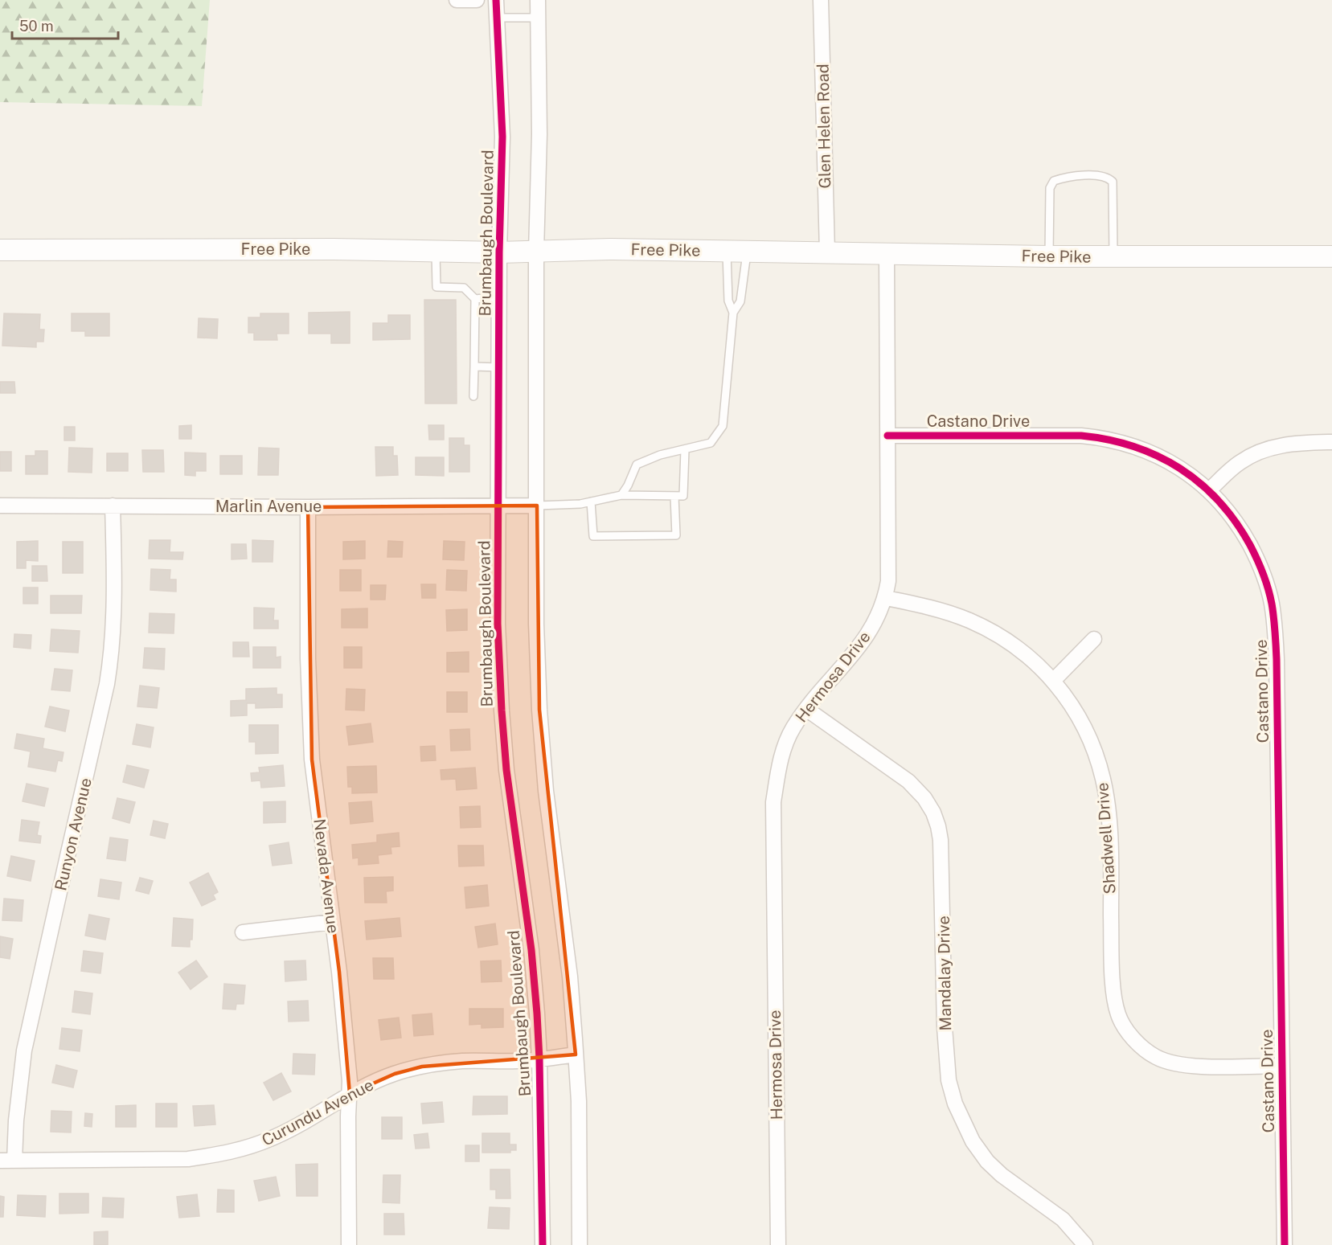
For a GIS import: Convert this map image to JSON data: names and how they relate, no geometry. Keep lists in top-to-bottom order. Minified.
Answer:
{"streets":{"main road":["Free Pike"],"street":["Glen Helen Road","Brumbaugh Boulevard","Castano Drive","Marlin Avenue","Hermosa Drive","Runyon Avenue","Shadwell Drive","Nevada Avenue","Mandalay Drive","Curundu Avenue"]},"crossings":[["Glen Helen Road","Free Pike"],["Brumbaugh Boulevard","Free Pike"],["Brumbaugh Boulevard","Marlin Avenue"],["Brumbaugh Boulevard","Curundu Avenue"],["Free Pike","Hermosa Drive"],["Castano Drive","Hermosa Drive"],["Castano Drive","Shadwell Drive"],["Marlin Avenue","Runyon Avenue"],["Marlin Avenue","Nevada Avenue"],["Hermosa Drive","Shadwell Drive"],["Hermosa Drive","Mandalay Drive"],["Runyon Avenue","Curundu Avenue"],["Nevada Avenue","Curundu Avenue"]],"scale_bar":"50 m"}
